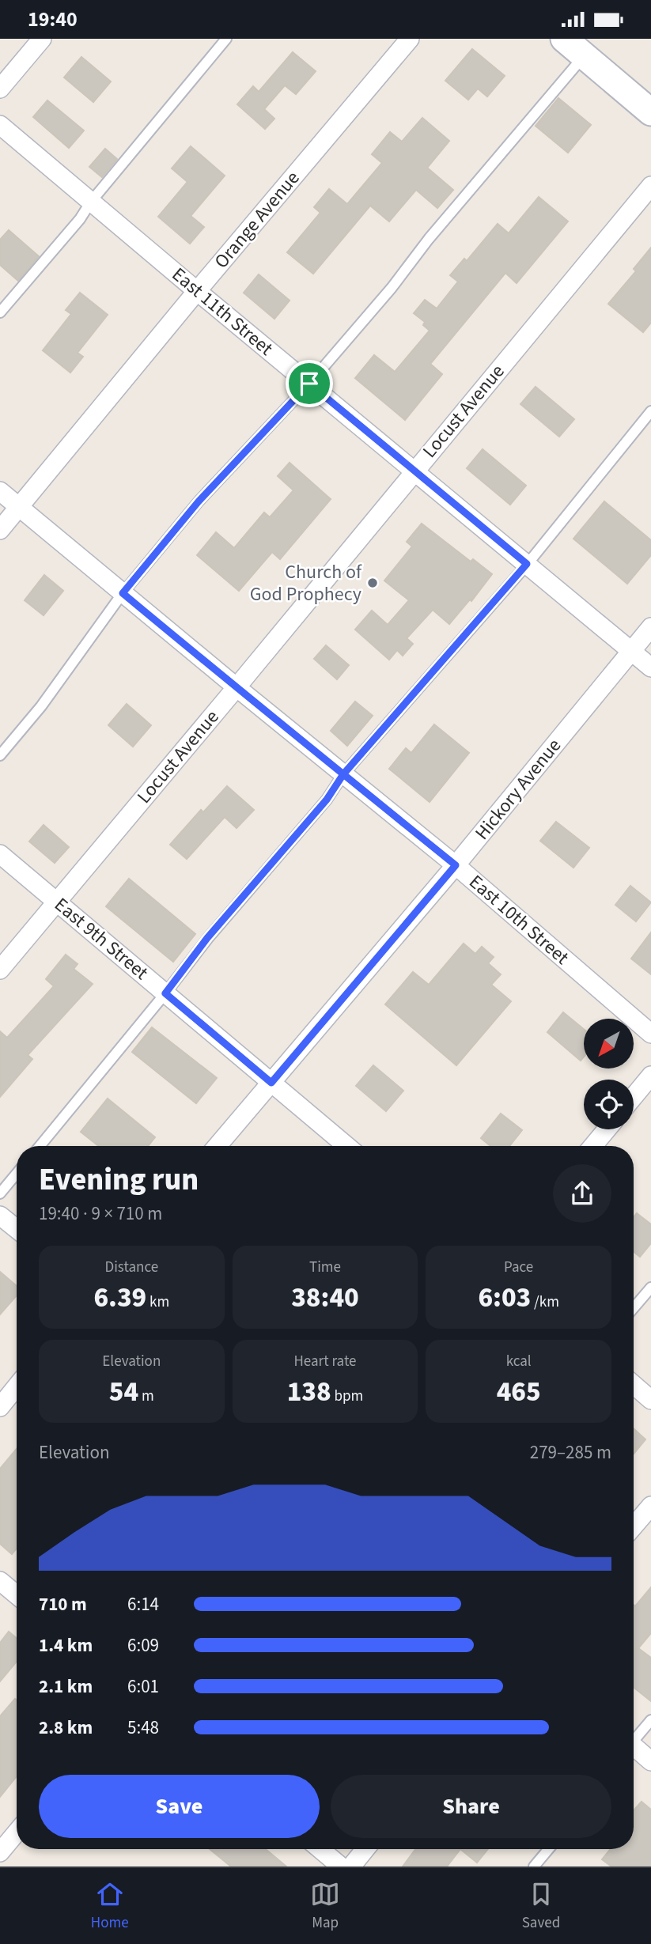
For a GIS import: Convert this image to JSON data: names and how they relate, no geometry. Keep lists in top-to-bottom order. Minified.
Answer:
{"streets":{"street":["Orange Avenue","East 11th Street","Locust Avenue","Hickory Avenue","East 10th Street","East 9th Street"]},"crossings":[["Orange Avenue","East 11th Street"],["Orange Avenue","East 10th Street"],["East 11th Street","Locust Avenue"],["East 11th Street","Hickory Avenue"],["Locust Avenue","East 10th Street"],["Locust Avenue","East 9th Street"],["Hickory Avenue","East 10th Street"],["Hickory Avenue","East 9th Street"]],"places":["Church of God Prophecy"],"north":"bottom left","page":{"status":"19:40","heading":["Evening run","19:40 · 9 × 710 m"],"stats":[["Distance","6.39 km"],["Time","38:40"],["Pace","6:03 /km"],["Elevation","54 m"],["Heart rate","138 bpm"],["kcal","465"]],"chart":["Elevation","279–285 m"],"list":[{"name":"710 m","note":"6:14"},{"name":"1.4 km","note":"6:09"},{"name":"2.1 km","note":"6:01"},{"name":"2.8 km","note":"5:48"}],"buttons":["Save","Share"],"tabs":["Home","Map","Saved"]}}
